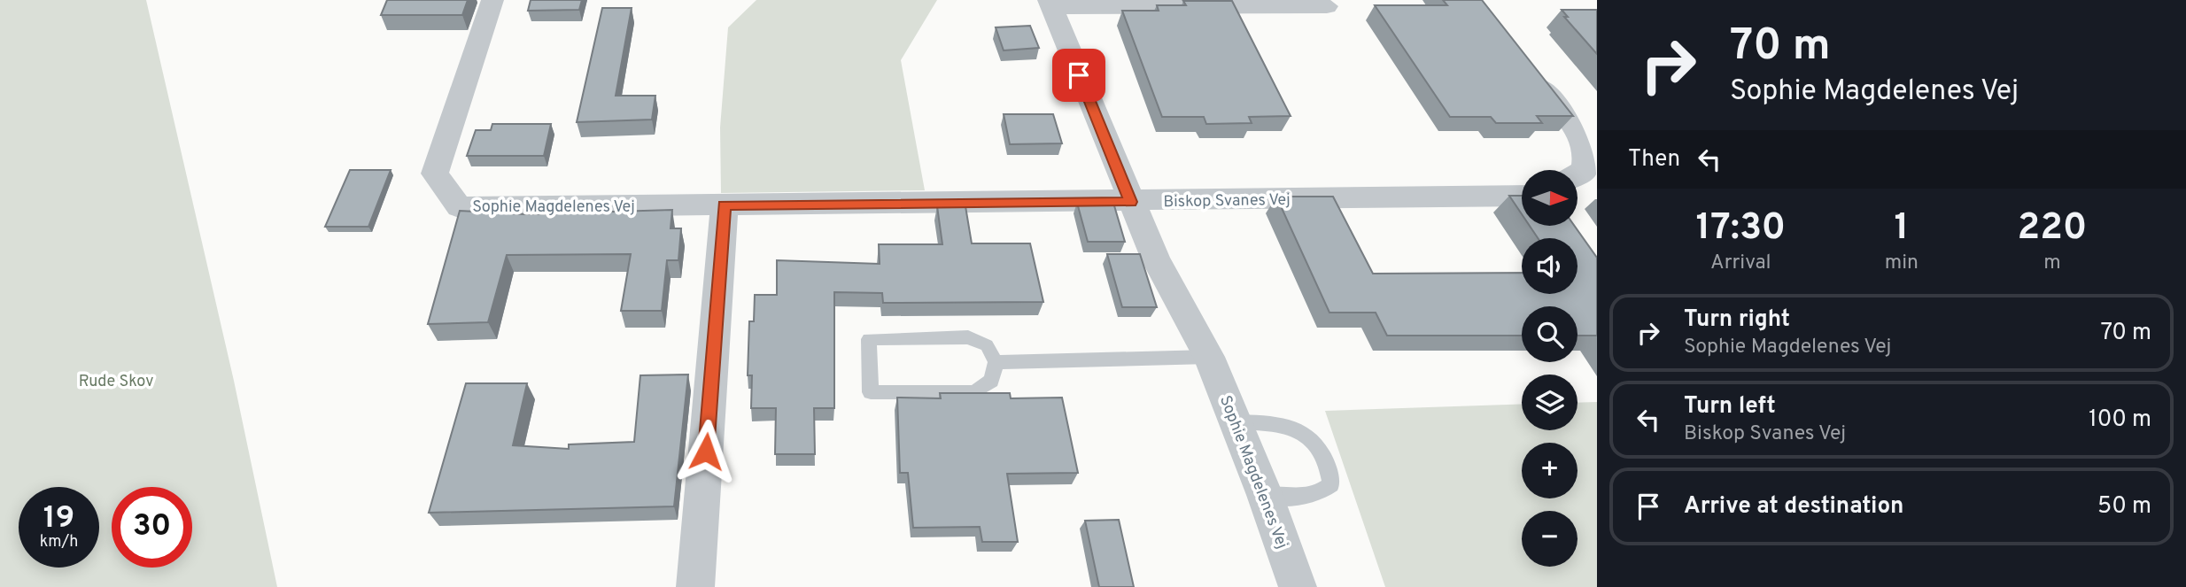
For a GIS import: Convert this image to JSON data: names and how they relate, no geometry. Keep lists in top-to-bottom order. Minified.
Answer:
{"streets":{"street":["Biskop Svanes Vej","Sophie Magdelenes Vej"]},"crossings":[["Biskop Svanes Vej","Sophie Magdelenes Vej"]],"parks":["Rude Skov"],"north":"right","page":{"turn":["70 m","Sophie Magdelenes Vej"],"then":"Then","map_buttons":["+","−"],"eta":["17:30","Arrival","1","min","220","m"],"list":[{"name":"Turn right","note":"Sophie Magdelenes Vej","value":"70 m"},{"name":"Turn left","note":"Biskop Svanes Vej","value":"100 m"},{"name":"Arrive at destination","value":"50 m"}],"speed":"19 km/h","limit":"30"}}
